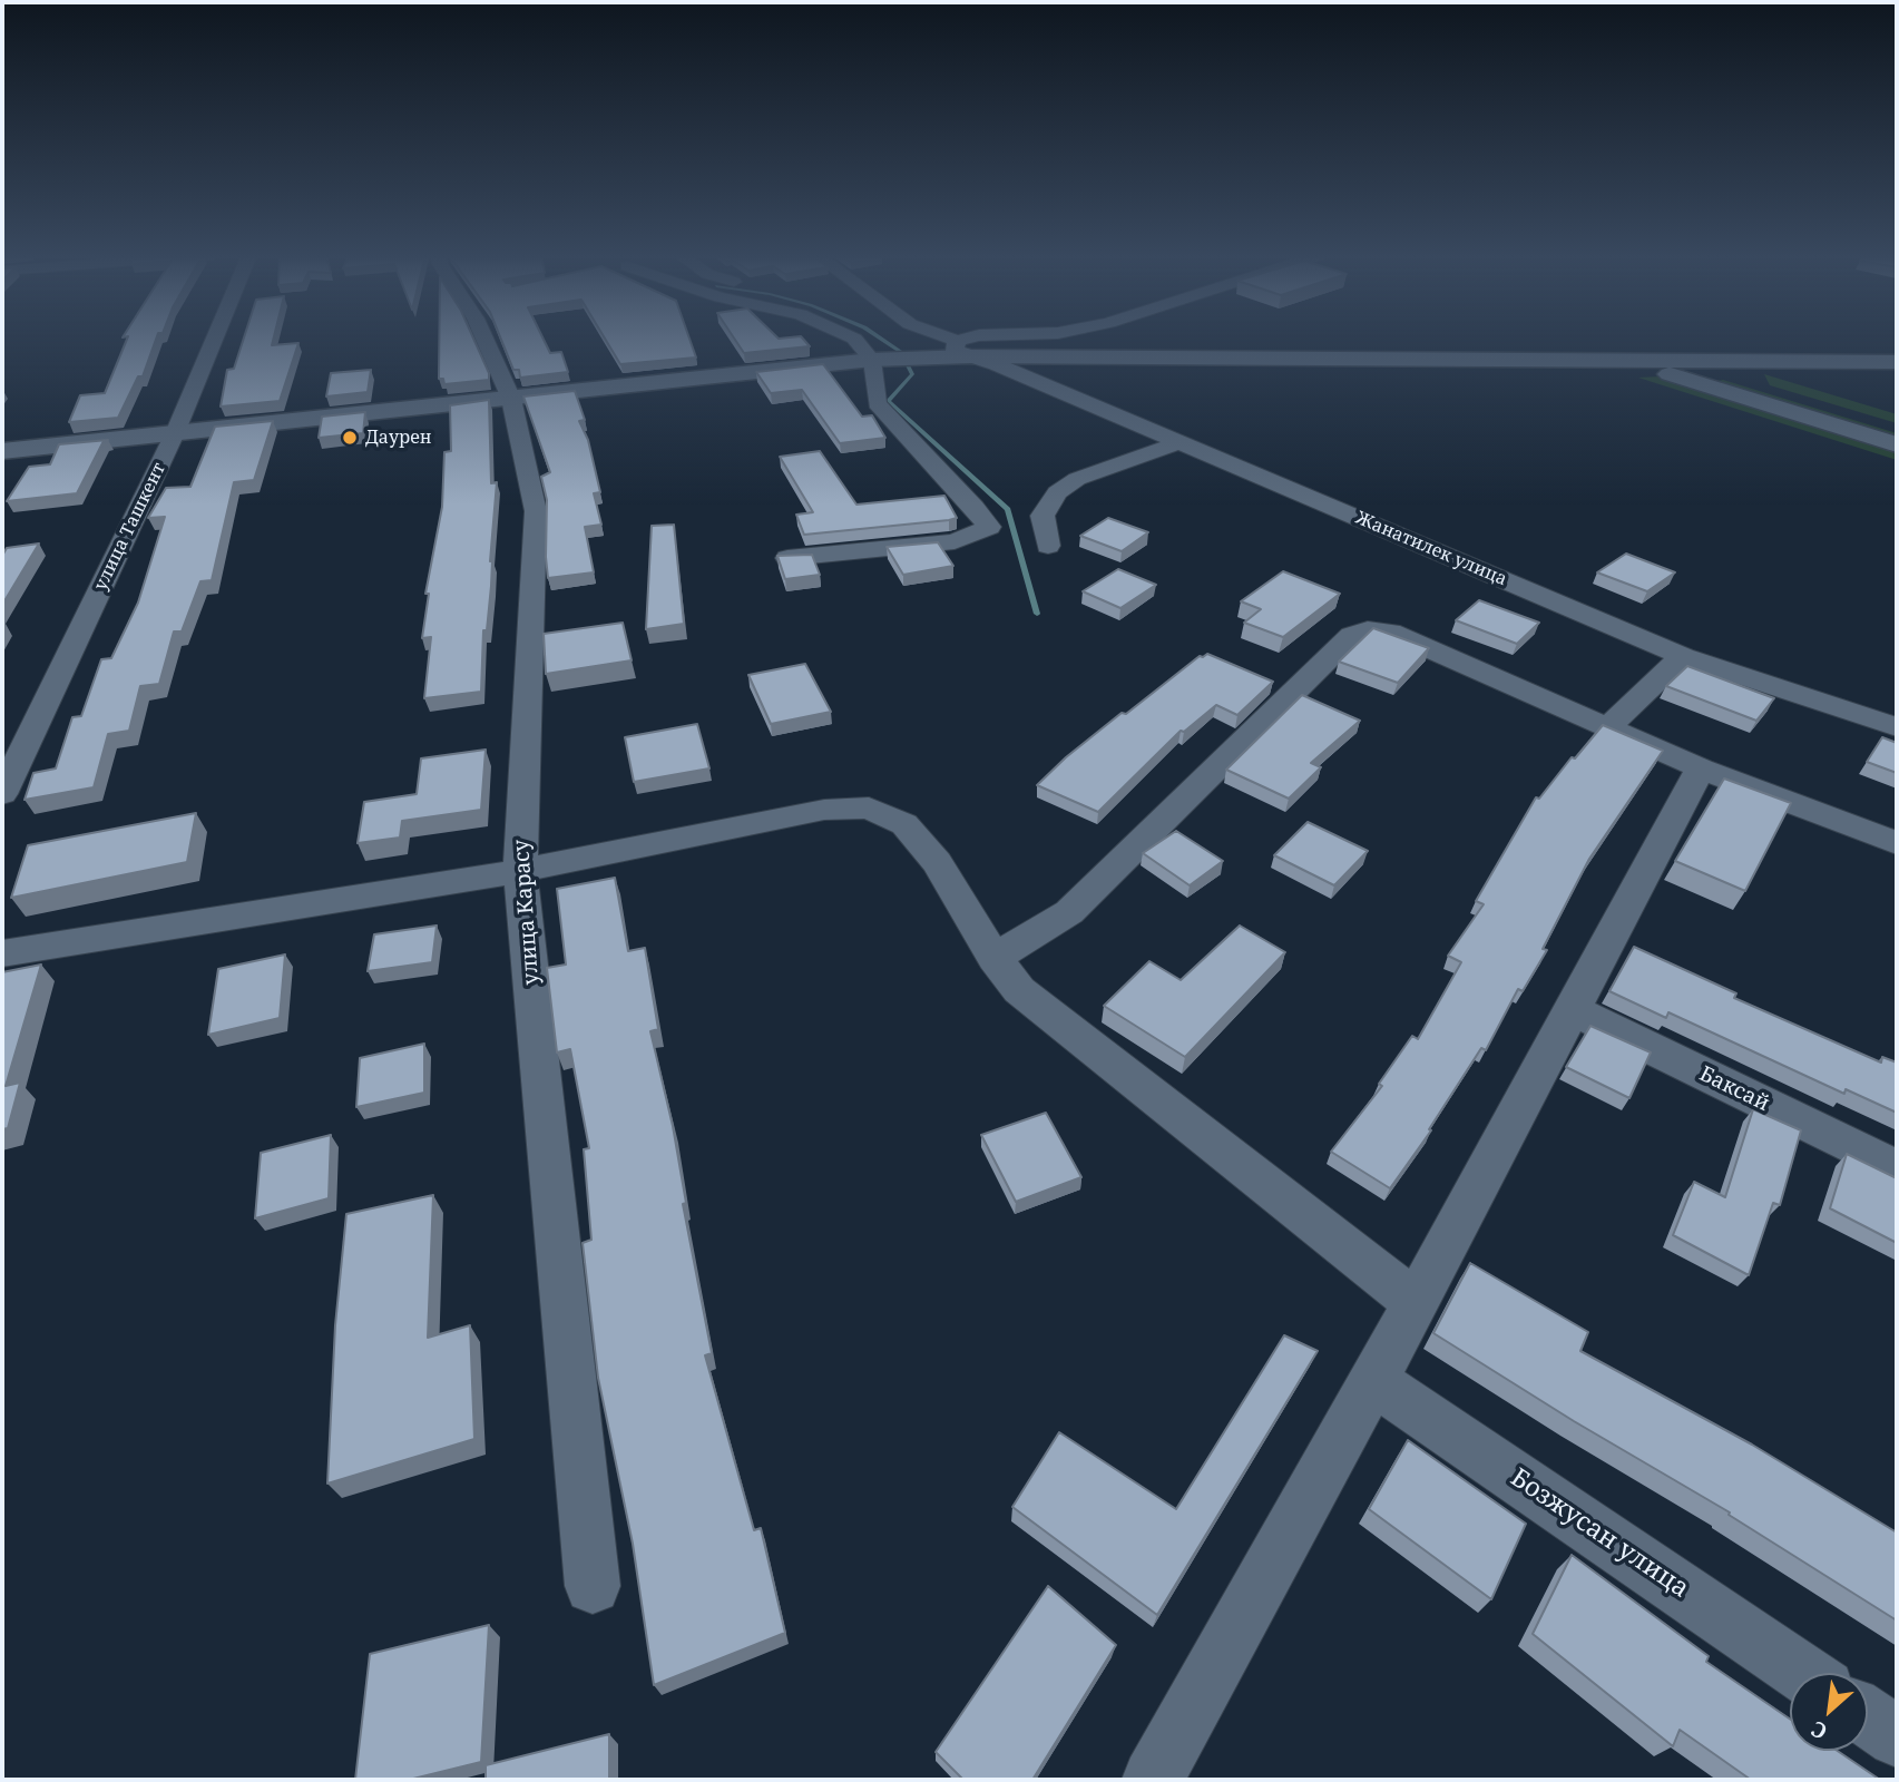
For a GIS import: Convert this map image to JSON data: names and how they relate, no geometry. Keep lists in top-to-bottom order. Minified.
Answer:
{"streets":{"street":["улица Ташкент","Жанатилек улица","улица Карасу","Баксай","Бозжусан улица"]},"places":["Даурен"],"north":"bottom left"}
